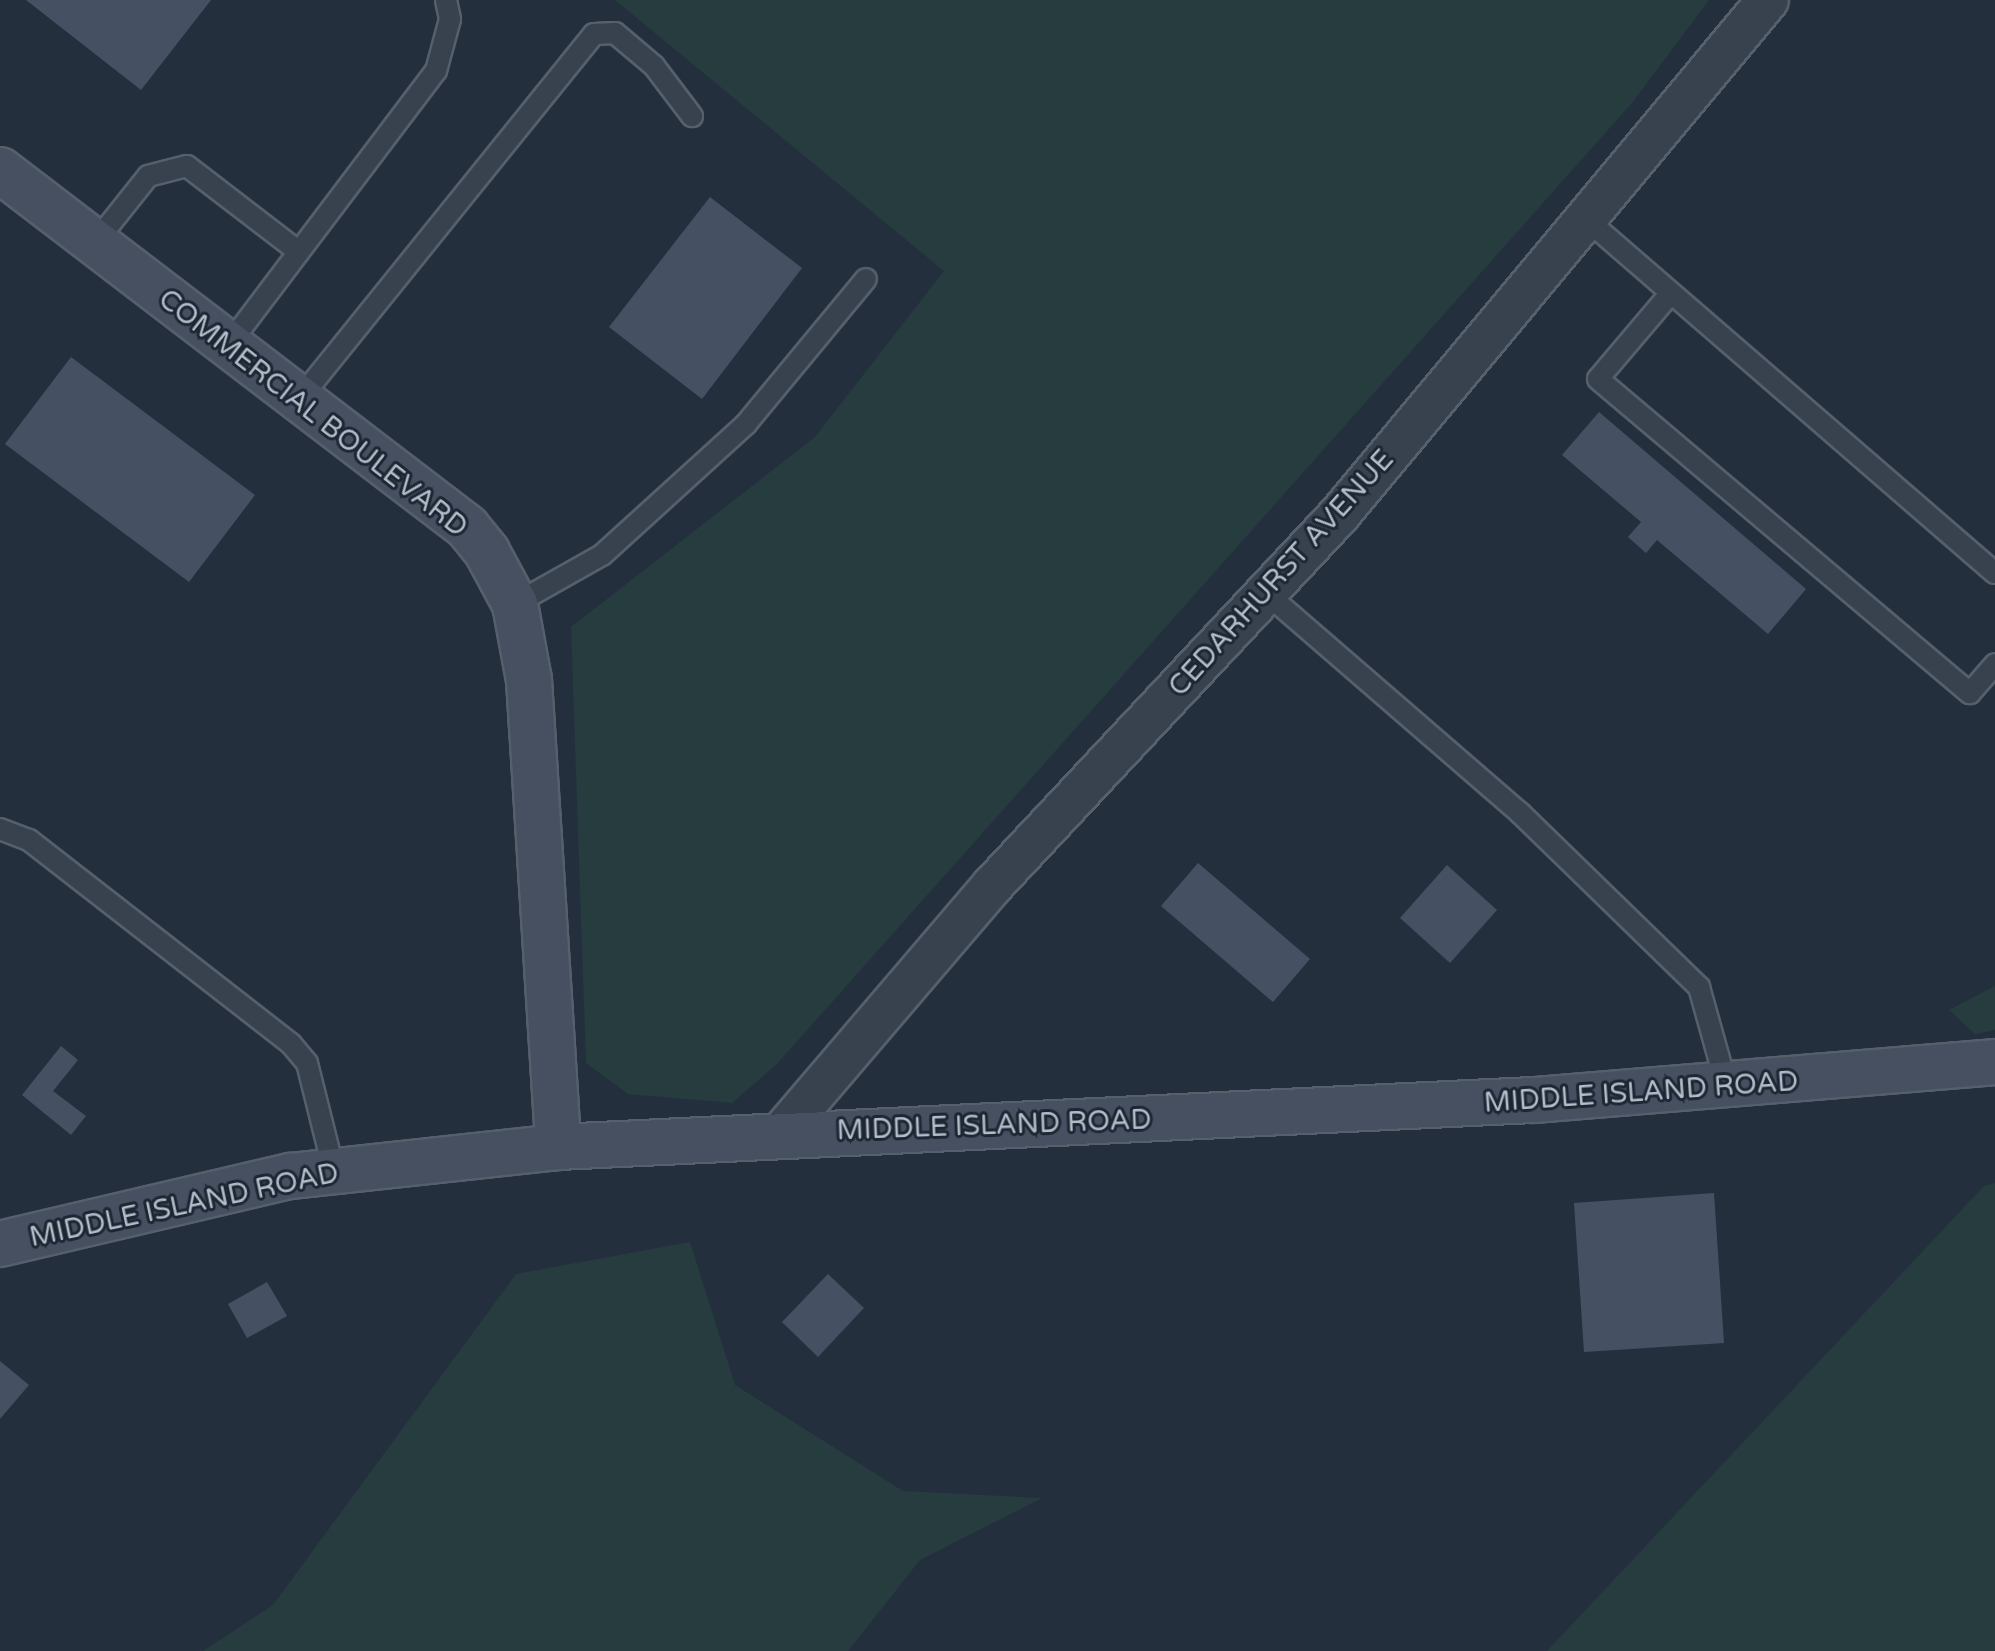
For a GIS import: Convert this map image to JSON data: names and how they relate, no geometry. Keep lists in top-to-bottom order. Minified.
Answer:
{"streets":{"street":["COMMERCIAL BOULEVARD","CEDARHURST AVENUE","MIDDLE ISLAND ROAD"]},"crossings":[["COMMERCIAL BOULEVARD","MIDDLE ISLAND ROAD"],["CEDARHURST AVENUE","MIDDLE ISLAND ROAD"]]}
